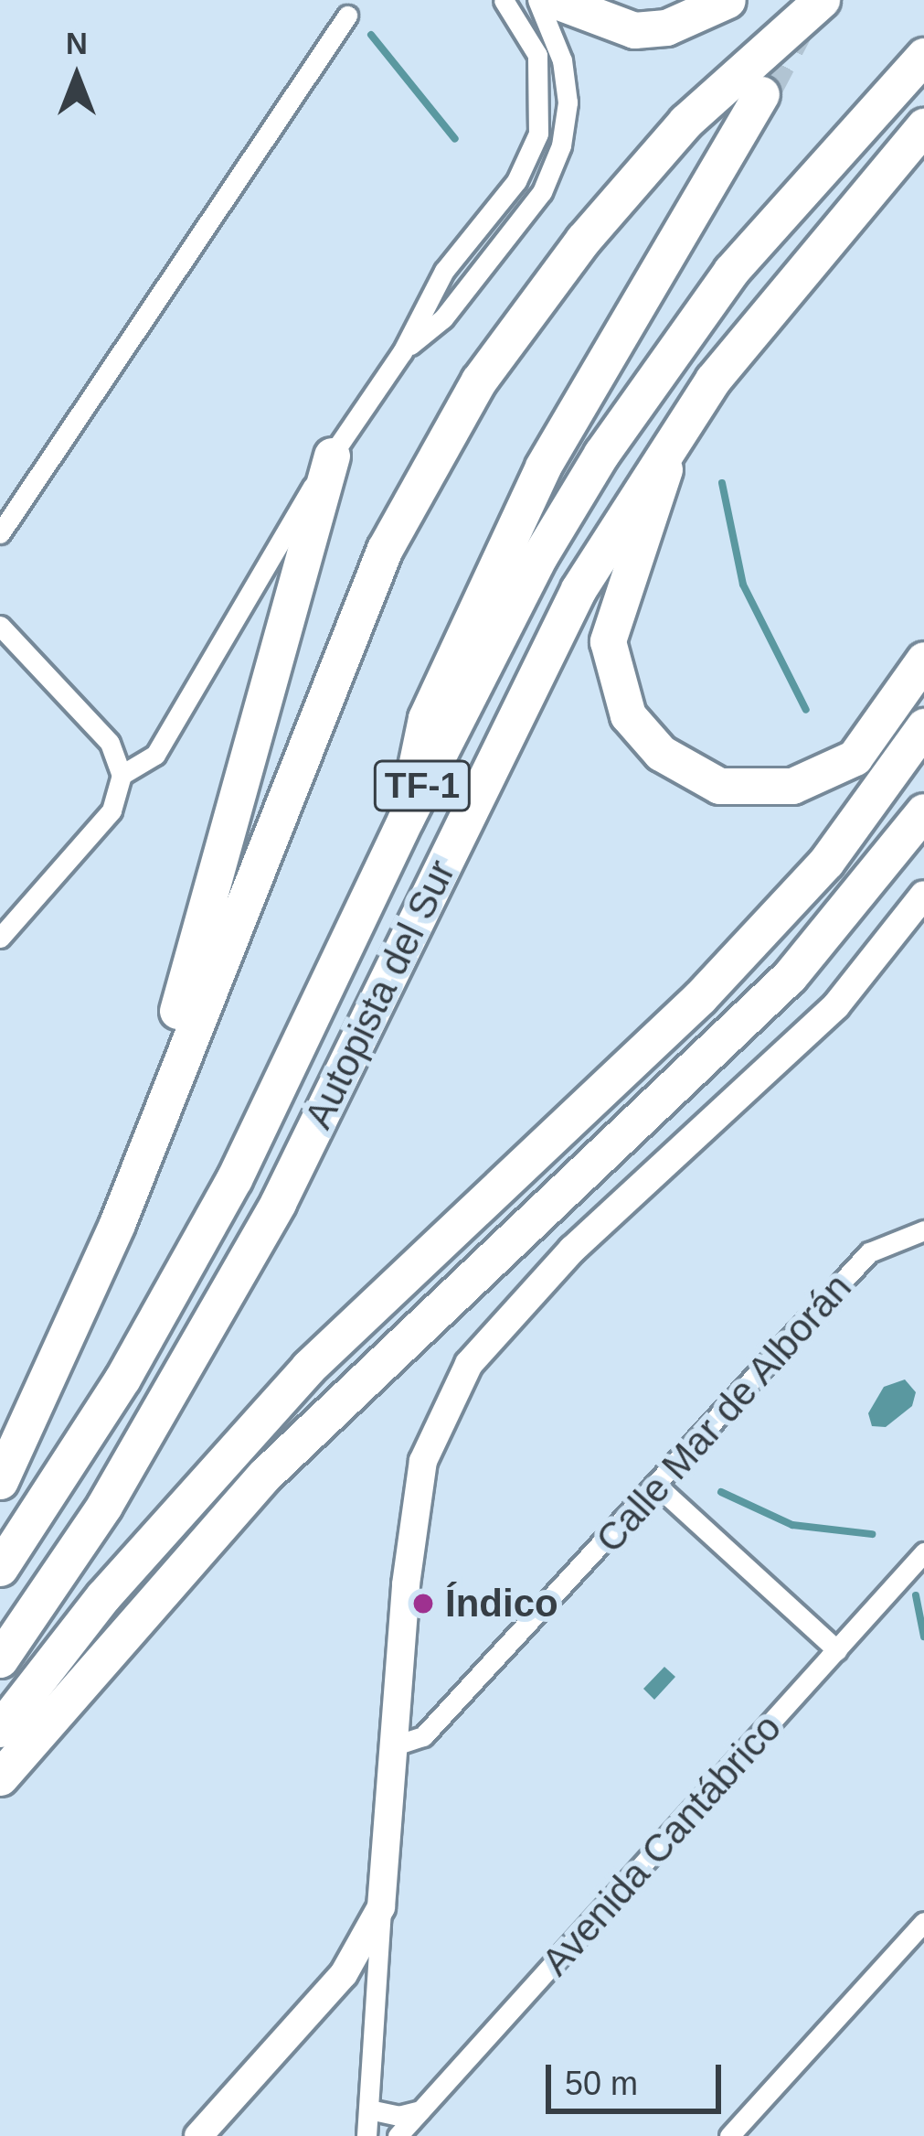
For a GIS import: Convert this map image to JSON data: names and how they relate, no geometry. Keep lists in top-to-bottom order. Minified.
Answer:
{"streets":{"highway":["TF-1","Autopista del Sur"],"street":["Calle Mar de Alborán","Avenida Cantábrico"]},"places":["Índico"],"scale_bar":"50 m","north":"top"}
